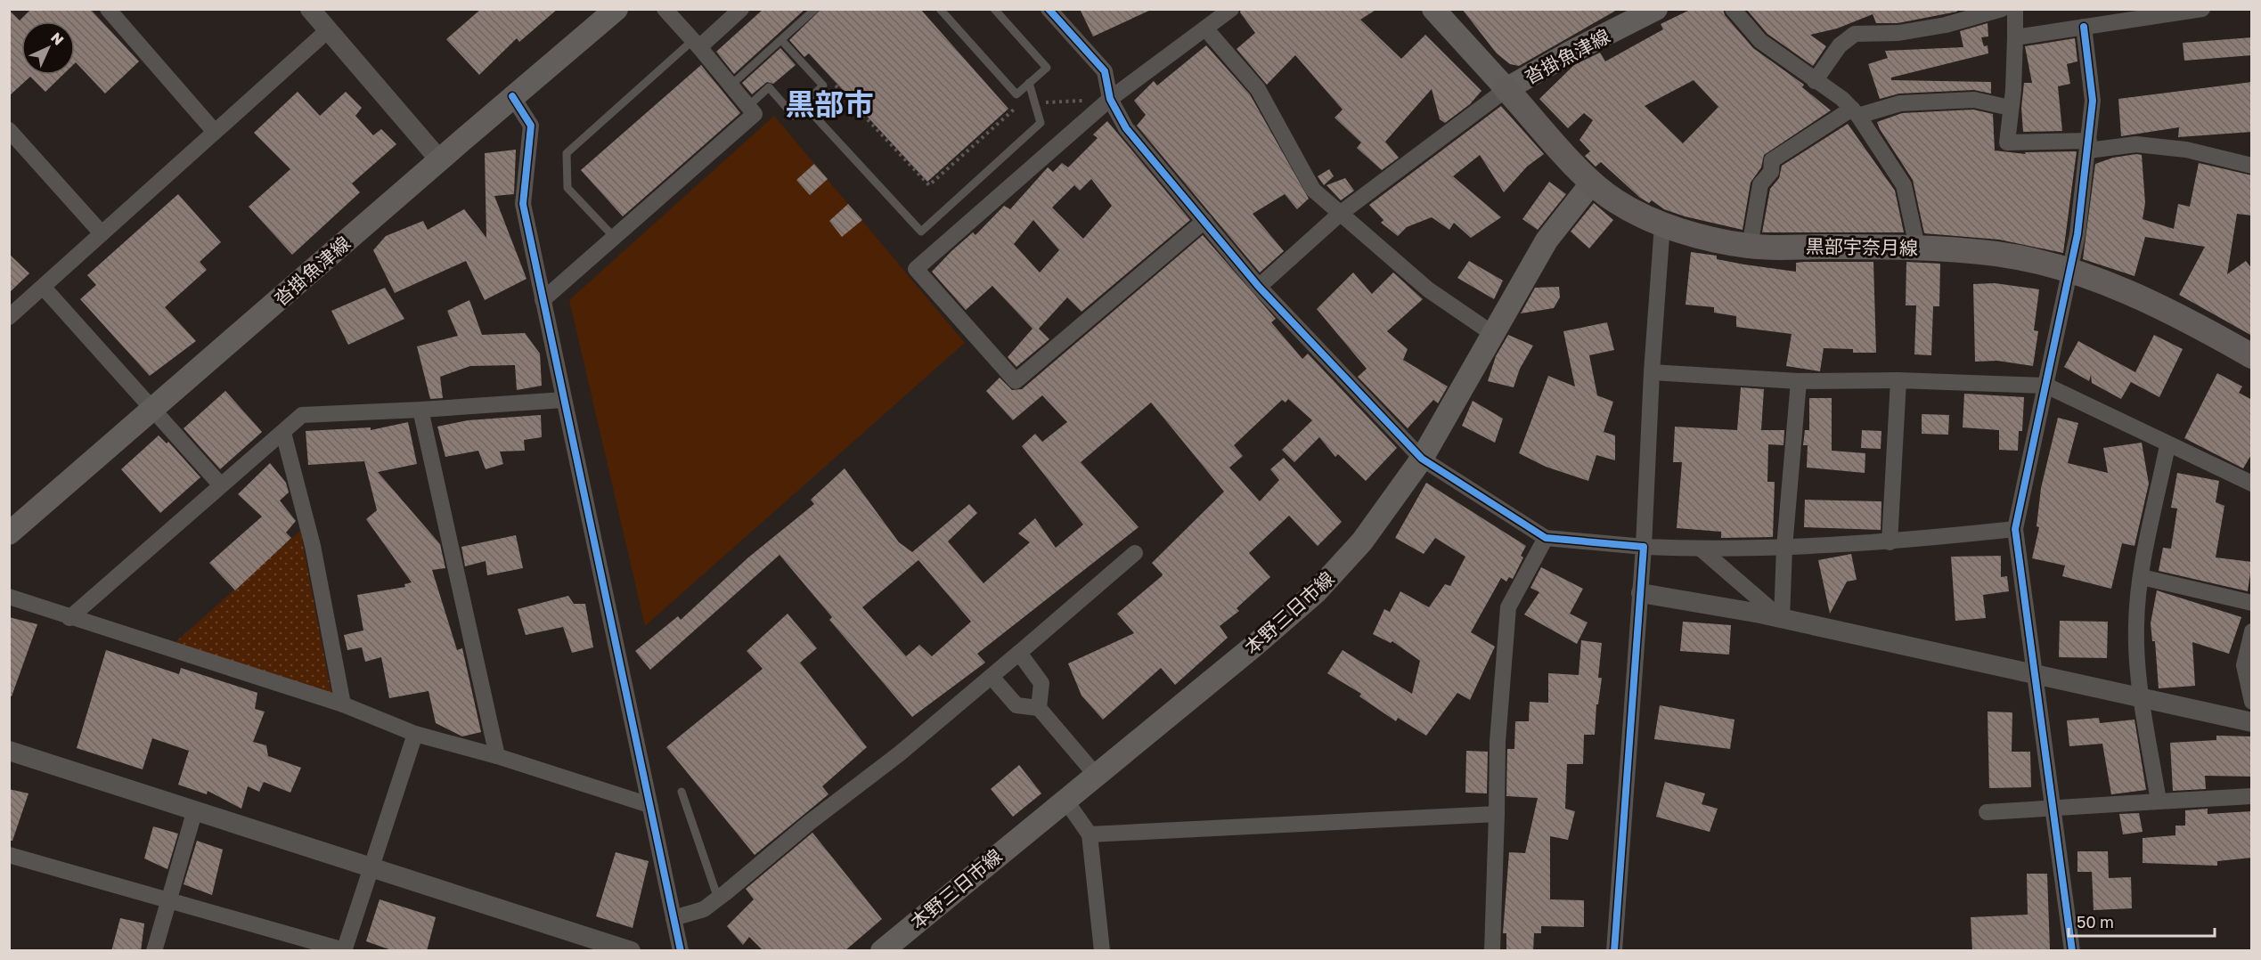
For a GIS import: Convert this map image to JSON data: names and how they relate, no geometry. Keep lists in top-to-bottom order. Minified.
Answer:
{"streets":{"main road":["沓掛魚津線","黒部宇奈月線","本野三日市線"]},"crossings":[["沓掛魚津線","黒部宇奈月線"],["黒部宇奈月線","本野三日市線"]],"districts":["黒部市"],"scale_bar":"50 m","north":"top right"}
